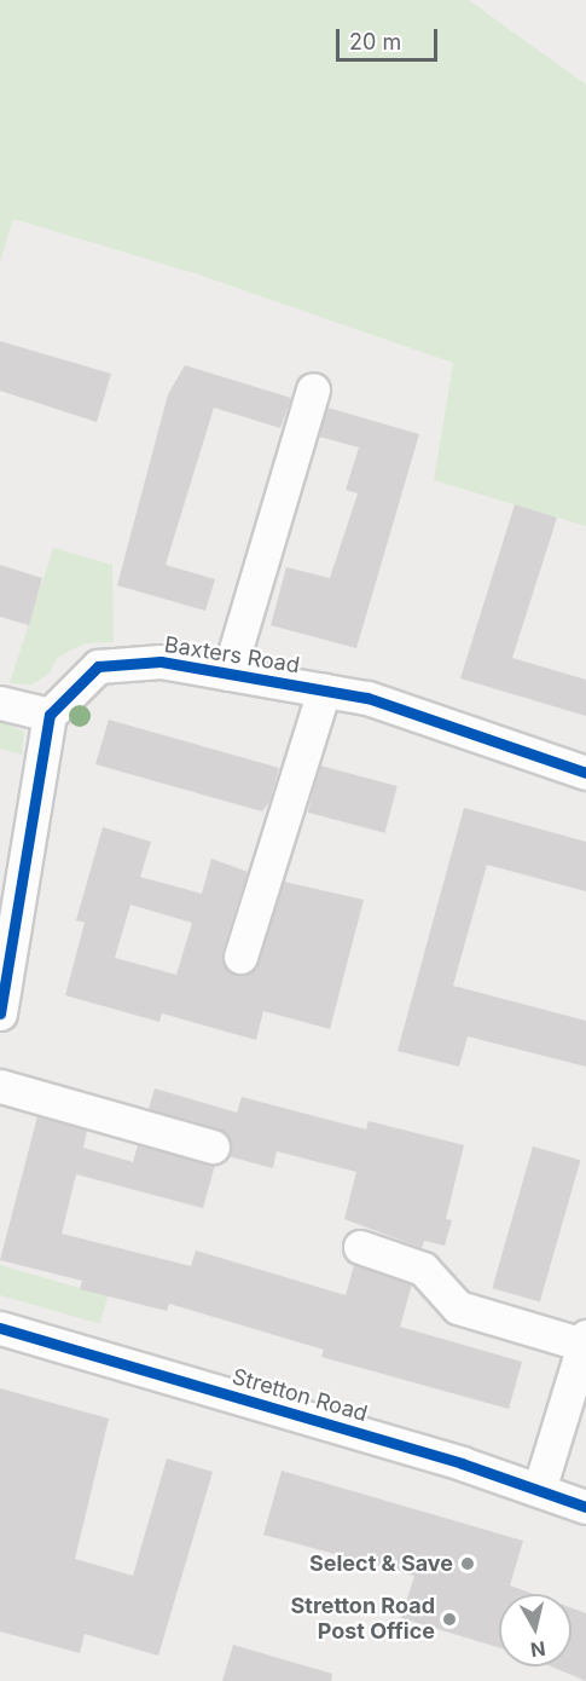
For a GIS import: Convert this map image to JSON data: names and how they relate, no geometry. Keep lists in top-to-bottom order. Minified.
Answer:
{"streets":{"street":["Baxters Road","Stretton Road"]},"places":["Select & Save","Stretton Road Post Office"],"scale_bar":"20 m","north":"bottom"}
